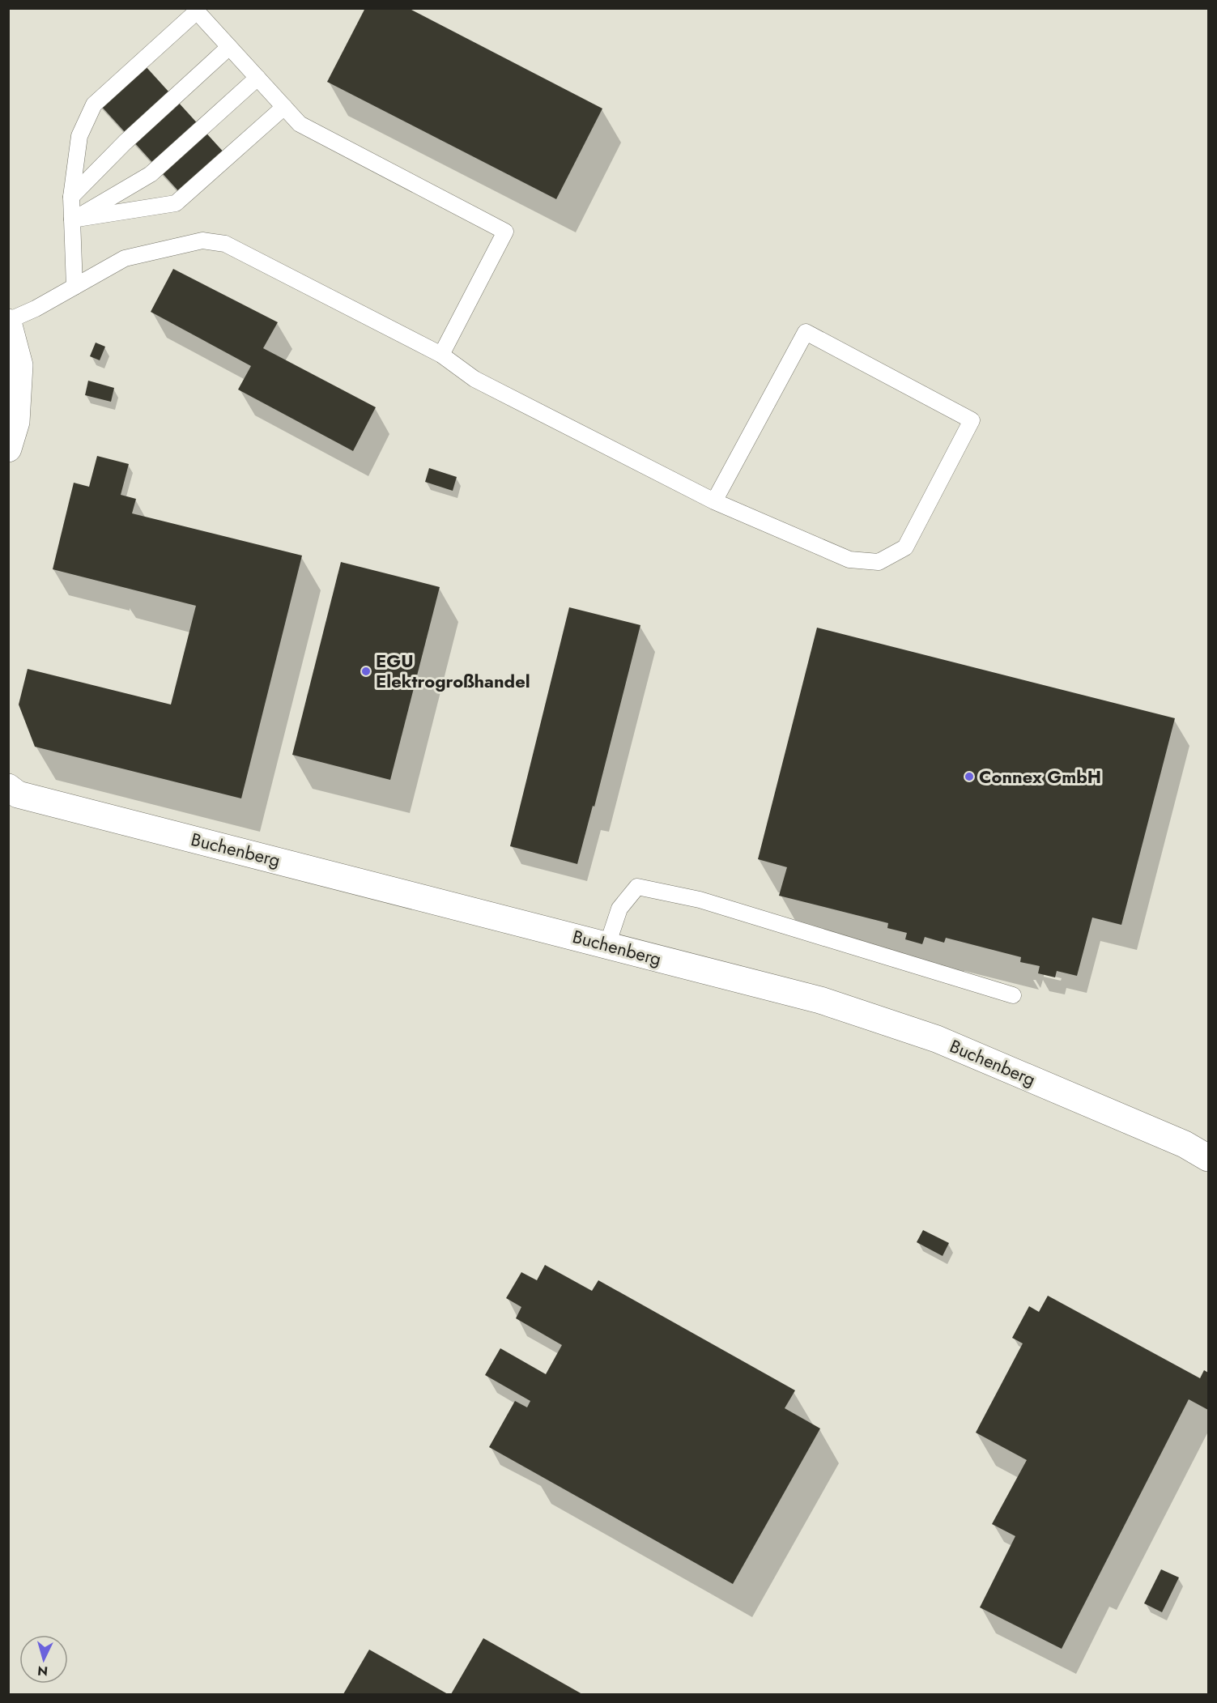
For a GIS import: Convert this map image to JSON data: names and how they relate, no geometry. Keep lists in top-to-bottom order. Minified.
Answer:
{"streets":{"street":["Buchenberg"]},"places":["EGU Elektrogroßhandel","Connex GmbH"],"north":"bottom"}
